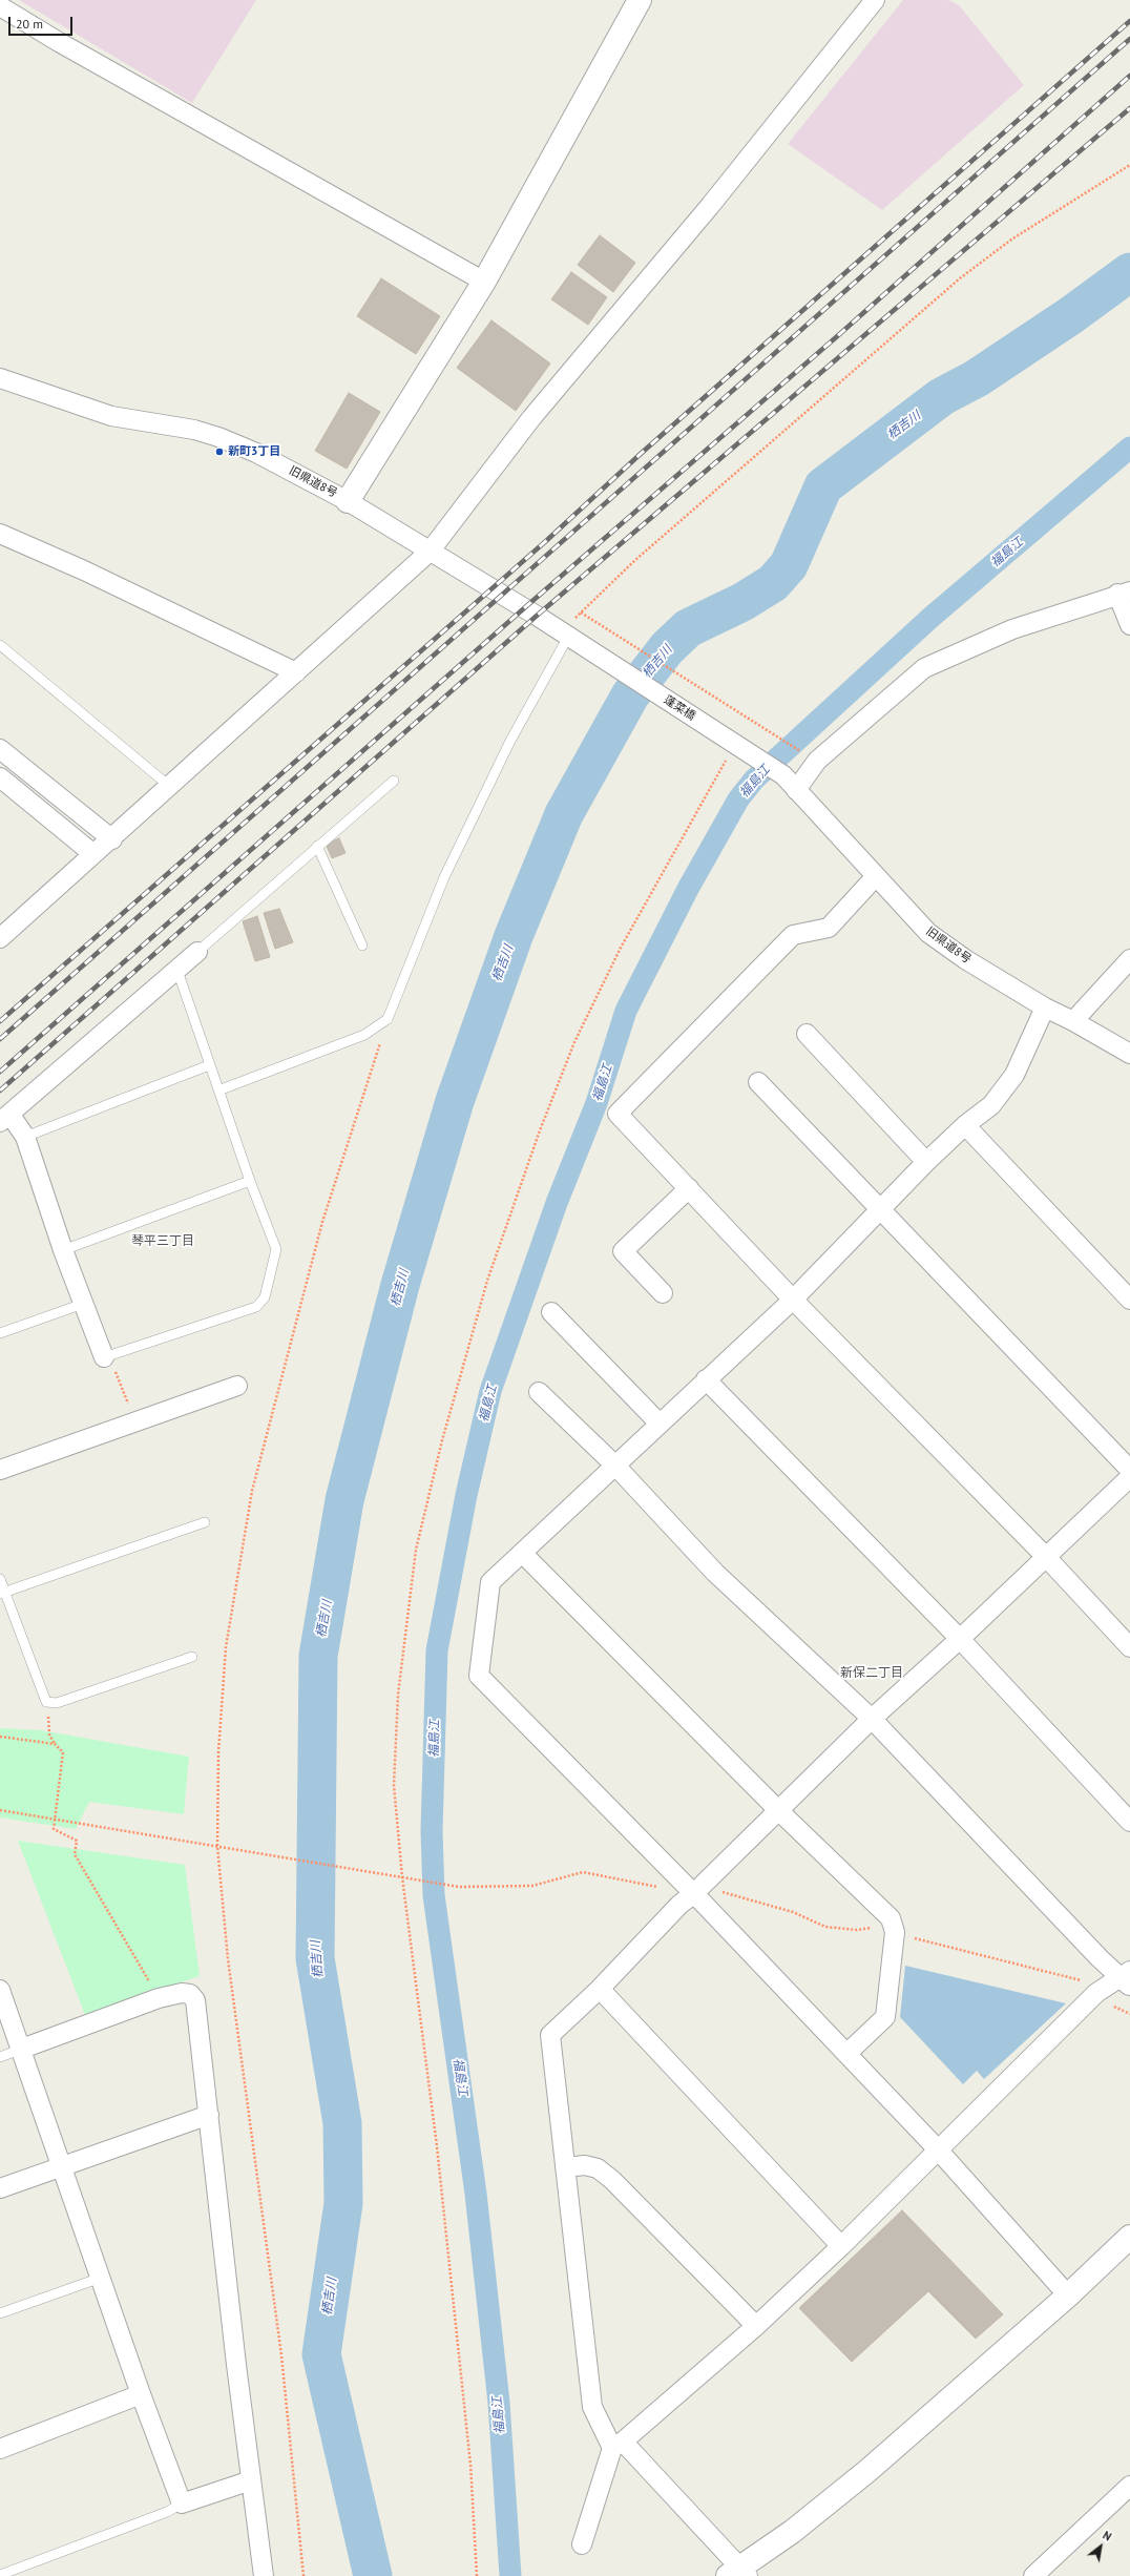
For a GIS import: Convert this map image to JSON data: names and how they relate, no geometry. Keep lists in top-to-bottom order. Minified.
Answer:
{"streets":{"street":["旧県道8号","蓬菜橋"]},"crossings":[["旧県道8号","蓬菜橋"]],"districts":["琴平三丁目","新保二丁目"],"water":["栖吉川","福島江"],"places":["新町3丁目"],"scale_bar":"20 m","north":"top right"}
